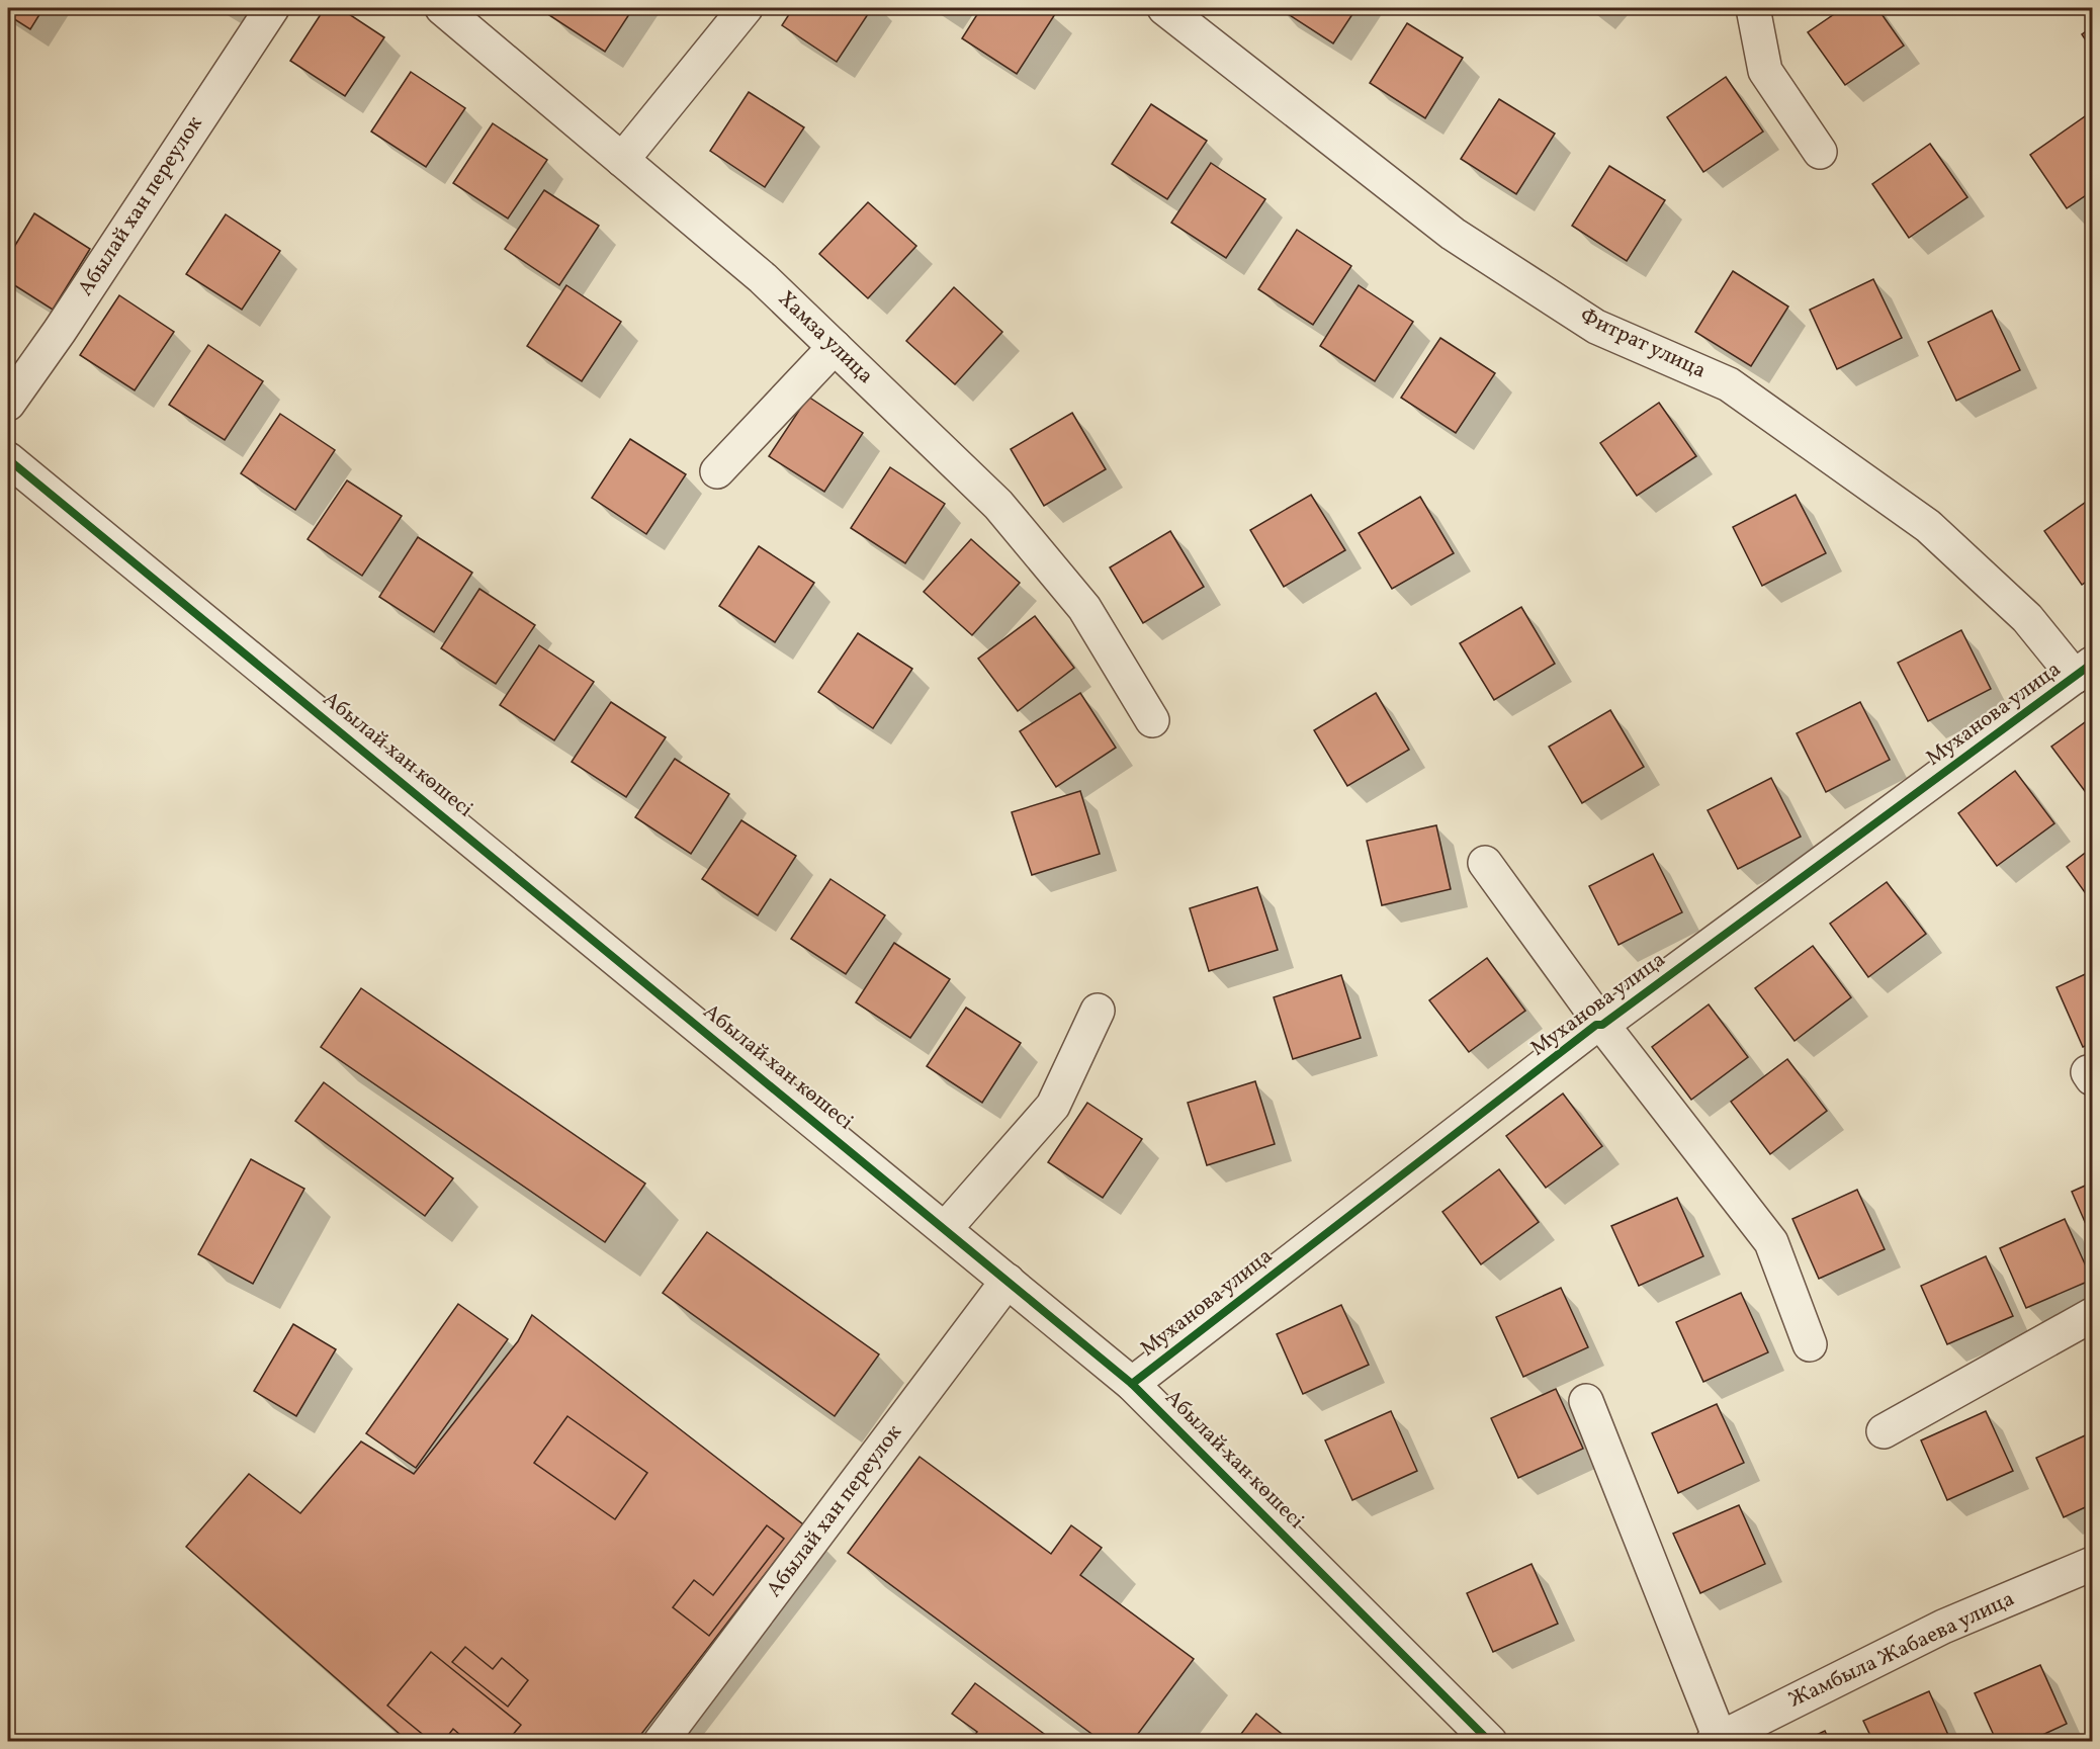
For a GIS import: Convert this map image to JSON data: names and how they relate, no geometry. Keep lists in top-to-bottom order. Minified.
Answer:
{"streets":{"street":["Абылай хан переулок","Хамза улица","Фитрат улица","Муханова улица","Абылай хан көшесі","Жамбыла Жабаева улица"]},"crossings":[["Абылай хан переулок","Абылай хан көшесі"],["Фитрат улица","Муханова улица"],["Муханова улица","Абылай хан көшесі"]]}
